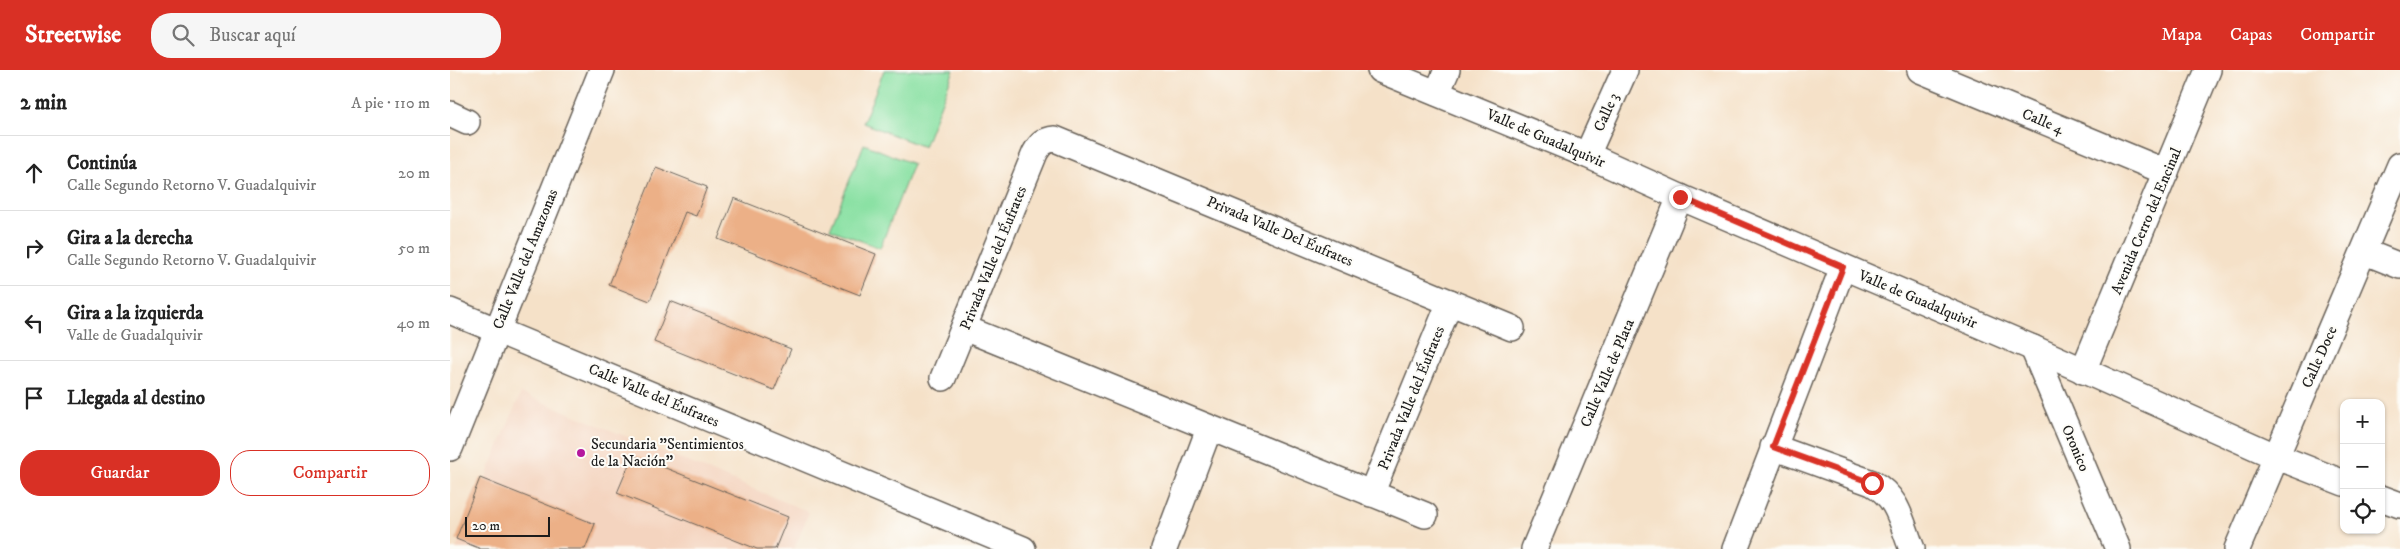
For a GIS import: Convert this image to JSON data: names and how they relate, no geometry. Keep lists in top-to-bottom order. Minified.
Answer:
{"streets":{"street":["Calle 3","Calle 4","Valle de Guadalquivir","Avenida Cerro del Encinal","Privada Valle Del Éufrates","Privada Valle del Éufrates","Calle Valle del Amazonas","Calle Doce","Calle Valle de Plata","Calle Valle del Éufrates","Oronico"]},"crossings":[["Calle 3","Valle de Guadalquivir"],["Calle 4","Avenida Cerro del Encinal"],["Valle de Guadalquivir","Avenida Cerro del Encinal"],["Valle de Guadalquivir","Calle Doce"],["Valle de Guadalquivir","Calle Valle de Plata"],["Valle de Guadalquivir","Oronico"],["Privada Valle Del Éufrates","Privada Valle del Éufrates"],["Calle Valle del Amazonas","Calle Valle del Éufrates"]],"places":["Secundaria \"Sentimientos de la Nación\""],"scale_bar":"20 m","page":{"header":"Streetwise","search":"Buscar aquí","nav":["Mapa","Capas","Compartir"],"heading":["2 min","A pie · 110 m"],"list":[["Continúa","Calle Segundo Retorno V. Guadalquivir","20 m"],["Gira a la derecha","Calle Segundo Retorno V. Guadalquivir","50 m"],["Gira a la izquierda","Valle de Guadalquivir","40 m"],"Llegada al destino"],"map_buttons":["+","−"],"buttons":["Guardar","Compartir"],"scale":"20 m"}}
